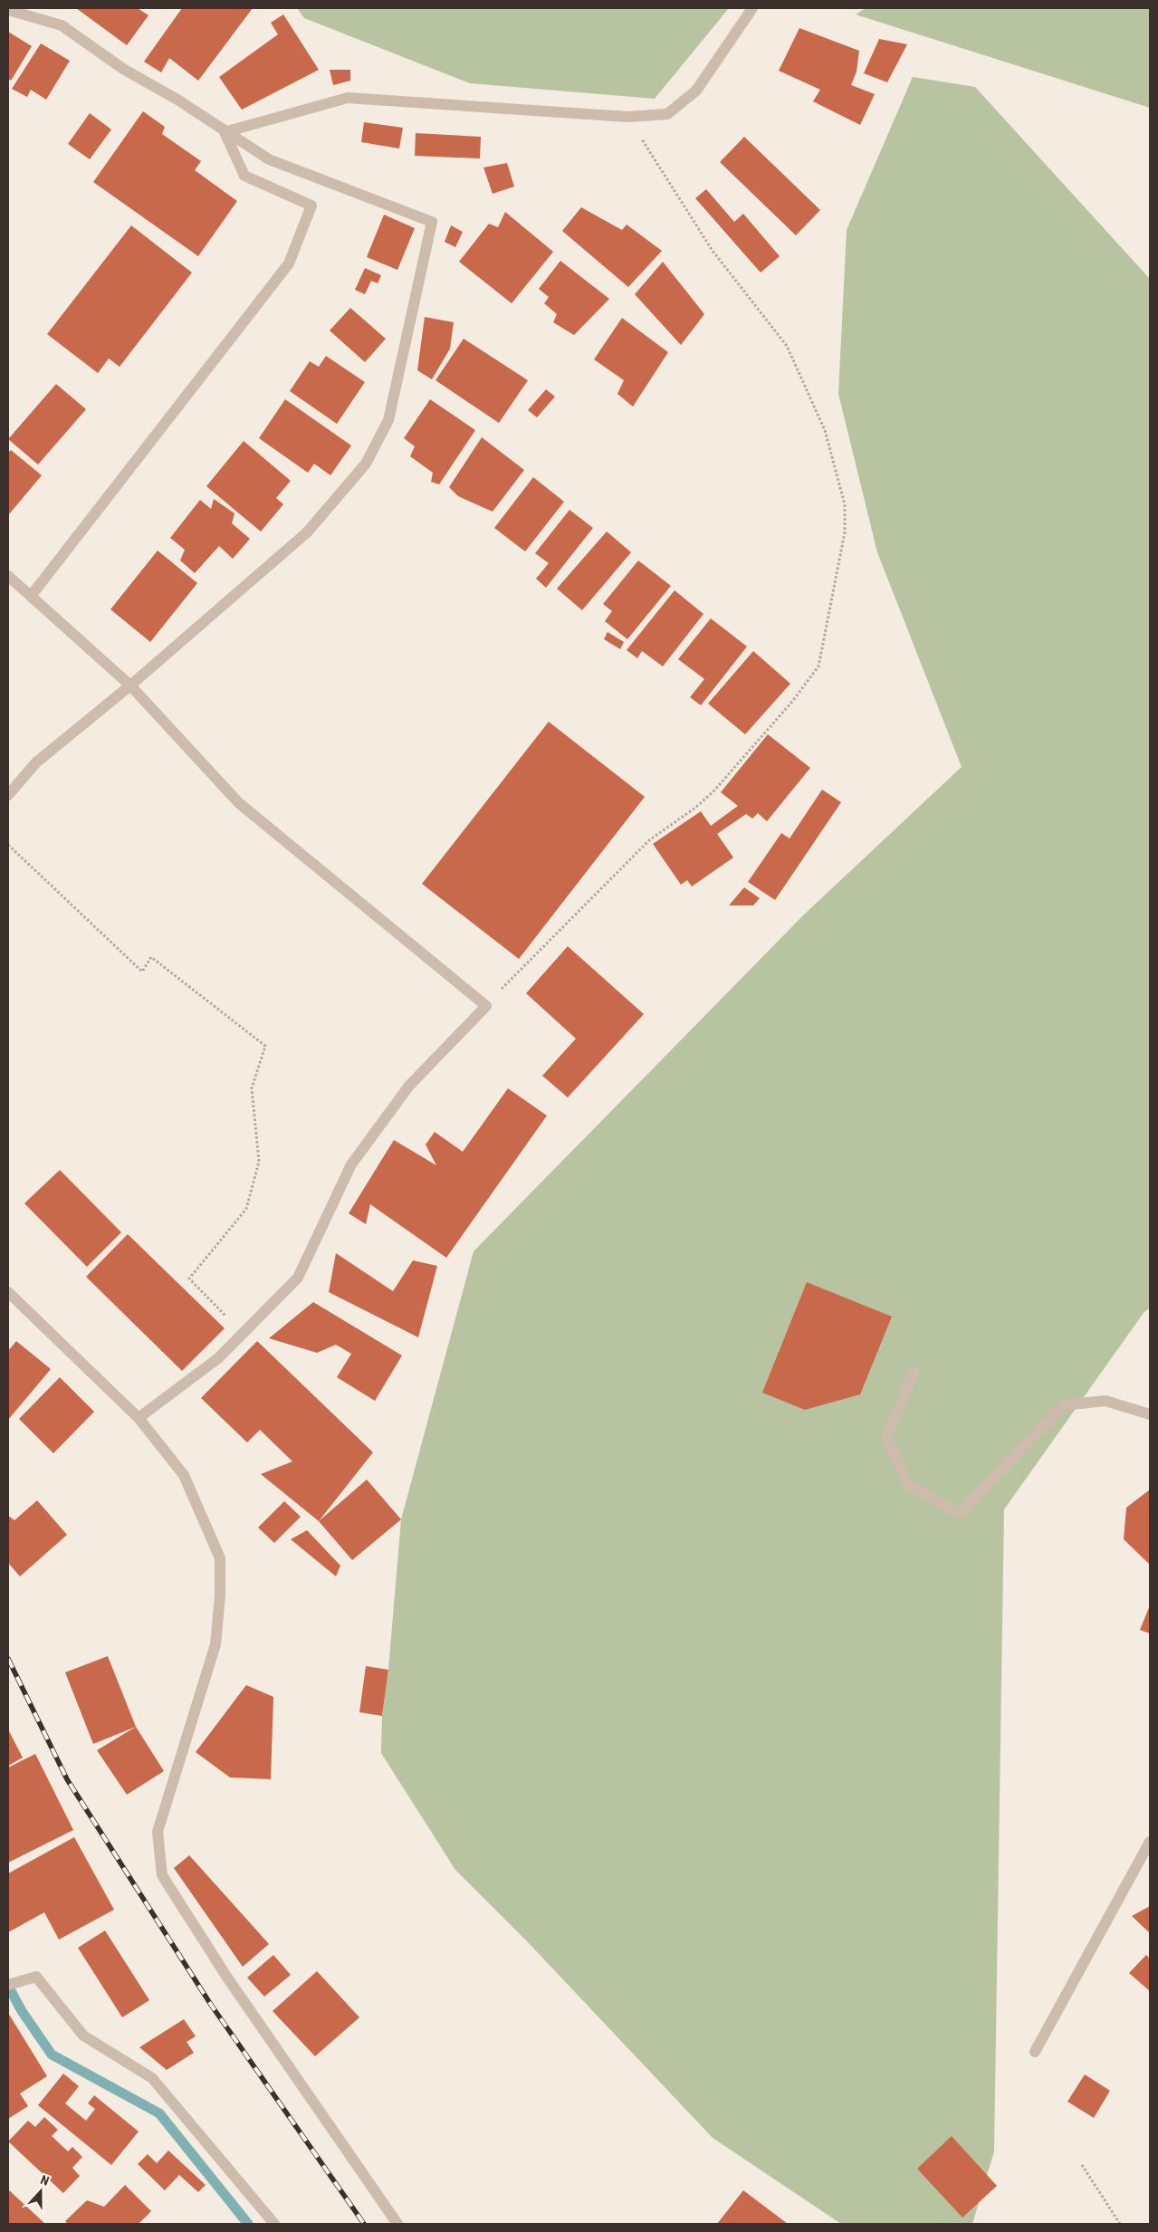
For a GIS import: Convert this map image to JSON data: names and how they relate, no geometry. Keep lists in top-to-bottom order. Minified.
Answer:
{"north":"top"}
